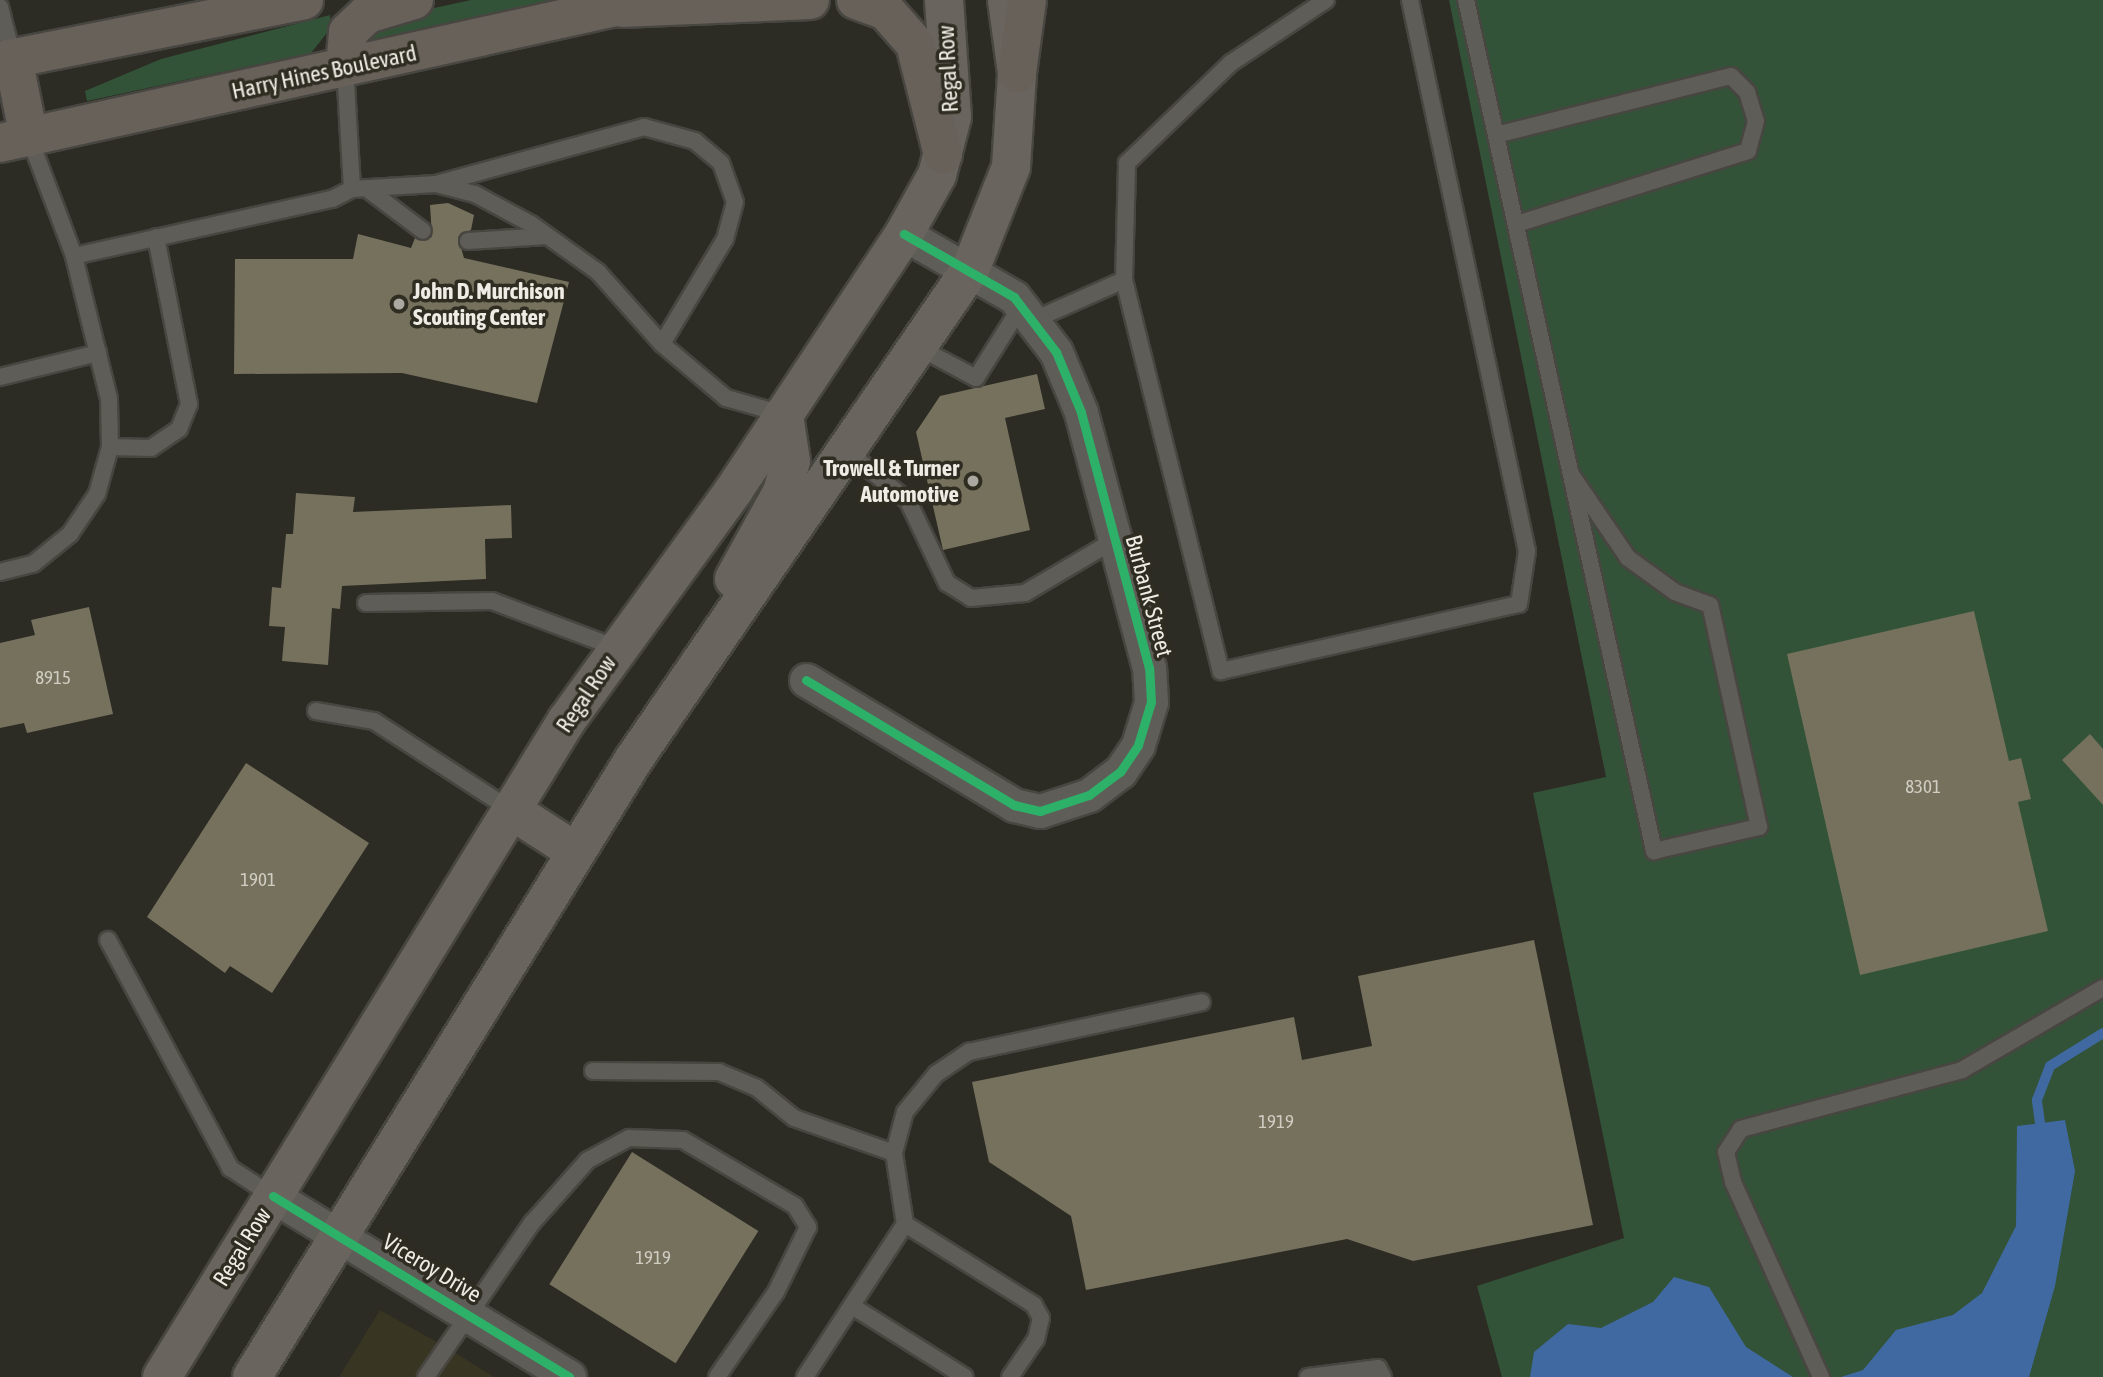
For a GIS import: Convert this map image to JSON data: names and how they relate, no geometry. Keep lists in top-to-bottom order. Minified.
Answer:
{"streets":{"main road":["Regal Row","Harry Hines Boulevard"],"street":["Burbank Street","Viceroy Drive"]},"crossings":[["Regal Row","Viceroy Drive"]],"places":["John D. Murchison Scouting Center","Trowell & Turner Automotive"],"house_numbers":["8915","8301","1901","1919","1919"]}
